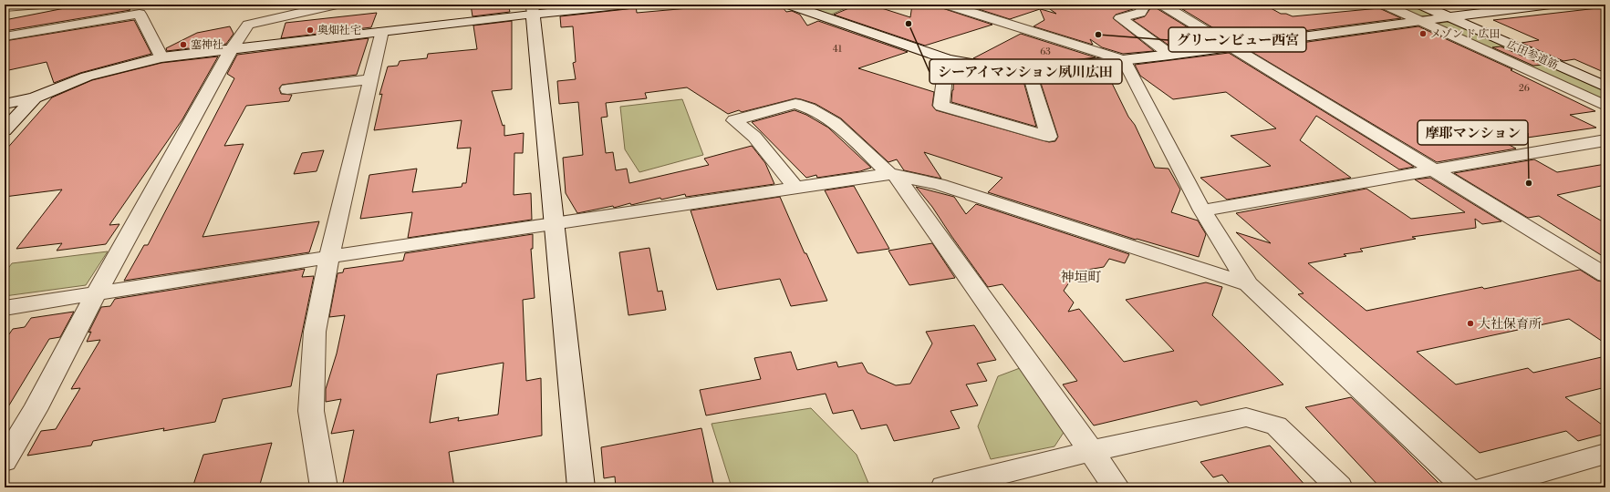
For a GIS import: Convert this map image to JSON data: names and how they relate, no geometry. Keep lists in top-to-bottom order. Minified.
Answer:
{"streets":{"street":["広田参道筋"]},"districts":["神垣町"],"places":["シーアイマンション夙川広田","奥畑社宅","メゾン ド 広田","グリーンビュー西宮","塞神社","摩耶マンション","大社保育所"],"house_numbers":["41","63","26"]}
